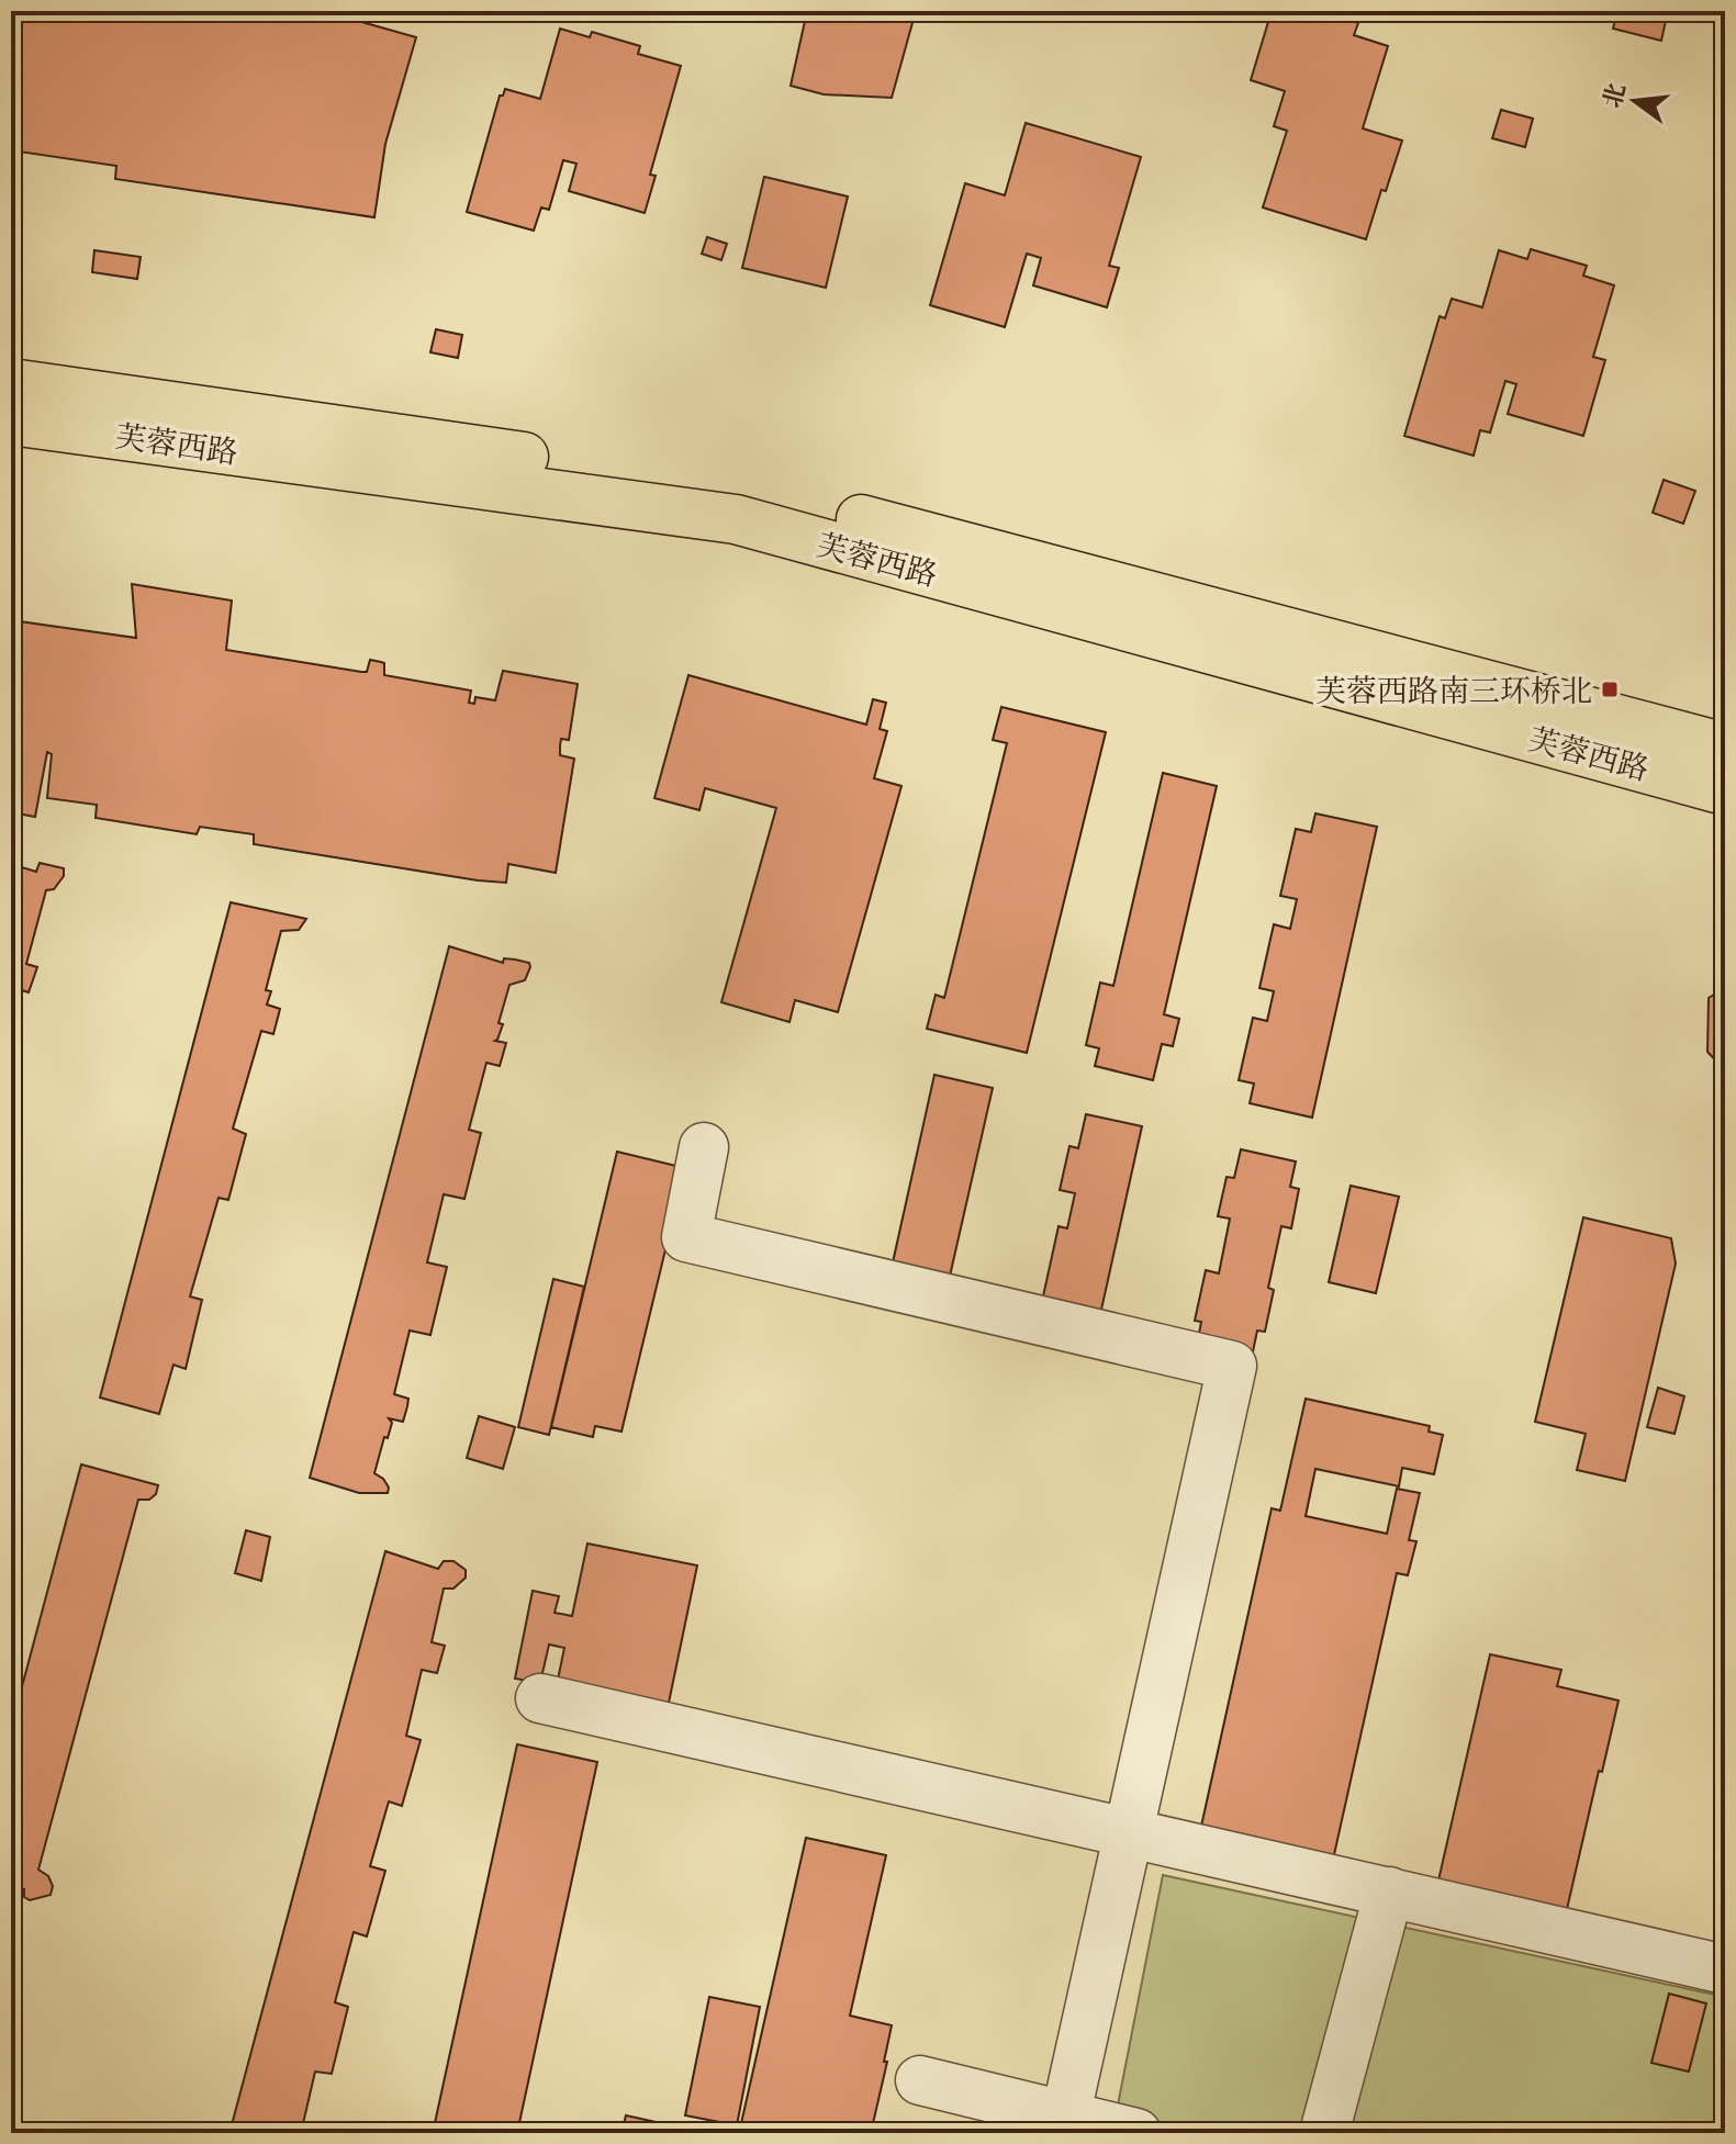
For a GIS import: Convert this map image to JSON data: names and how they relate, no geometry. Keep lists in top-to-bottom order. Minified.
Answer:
{"streets":{"main road":["芙蓉西路"]},"places":{"transit":["芙蓉西路南三环桥北"]},"north":"left"}
